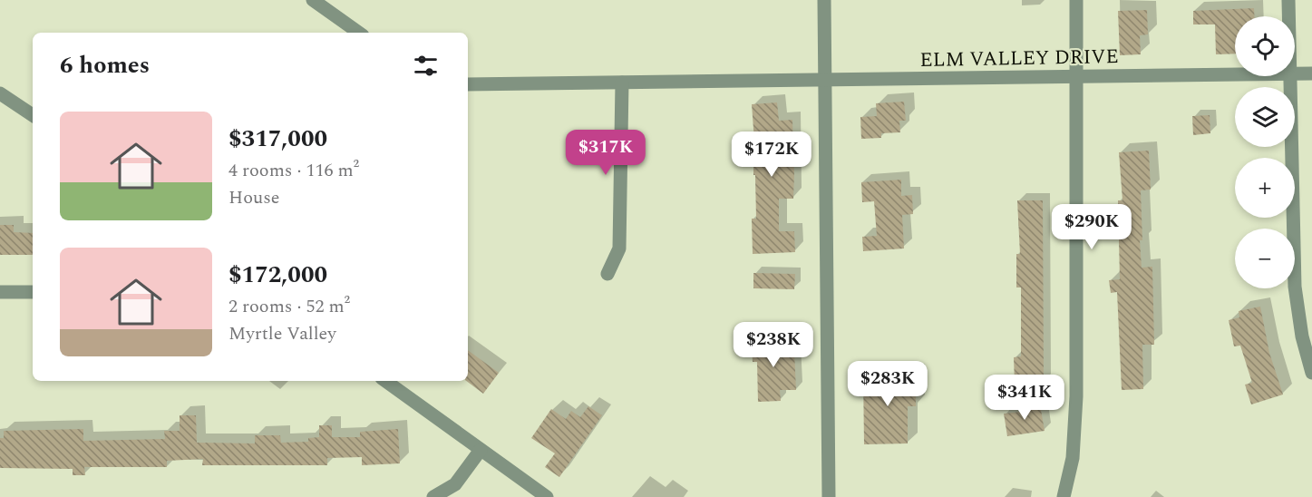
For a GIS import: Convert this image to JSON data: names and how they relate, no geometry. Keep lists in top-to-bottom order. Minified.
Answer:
{"streets":{"street":["ELM VALLEY DRIVE"]},"page":{"map_buttons":["+","−"],"heading":"6 homes","list":[{"name":"$317,000","note":"4 rooms · 116 m² · House"},{"name":"$172,000","note":"2 rooms · 52 m² · Myrtle Valley"}],"price":["$317K","$172K","$290K","$238K","$283K","$341K"]}}
